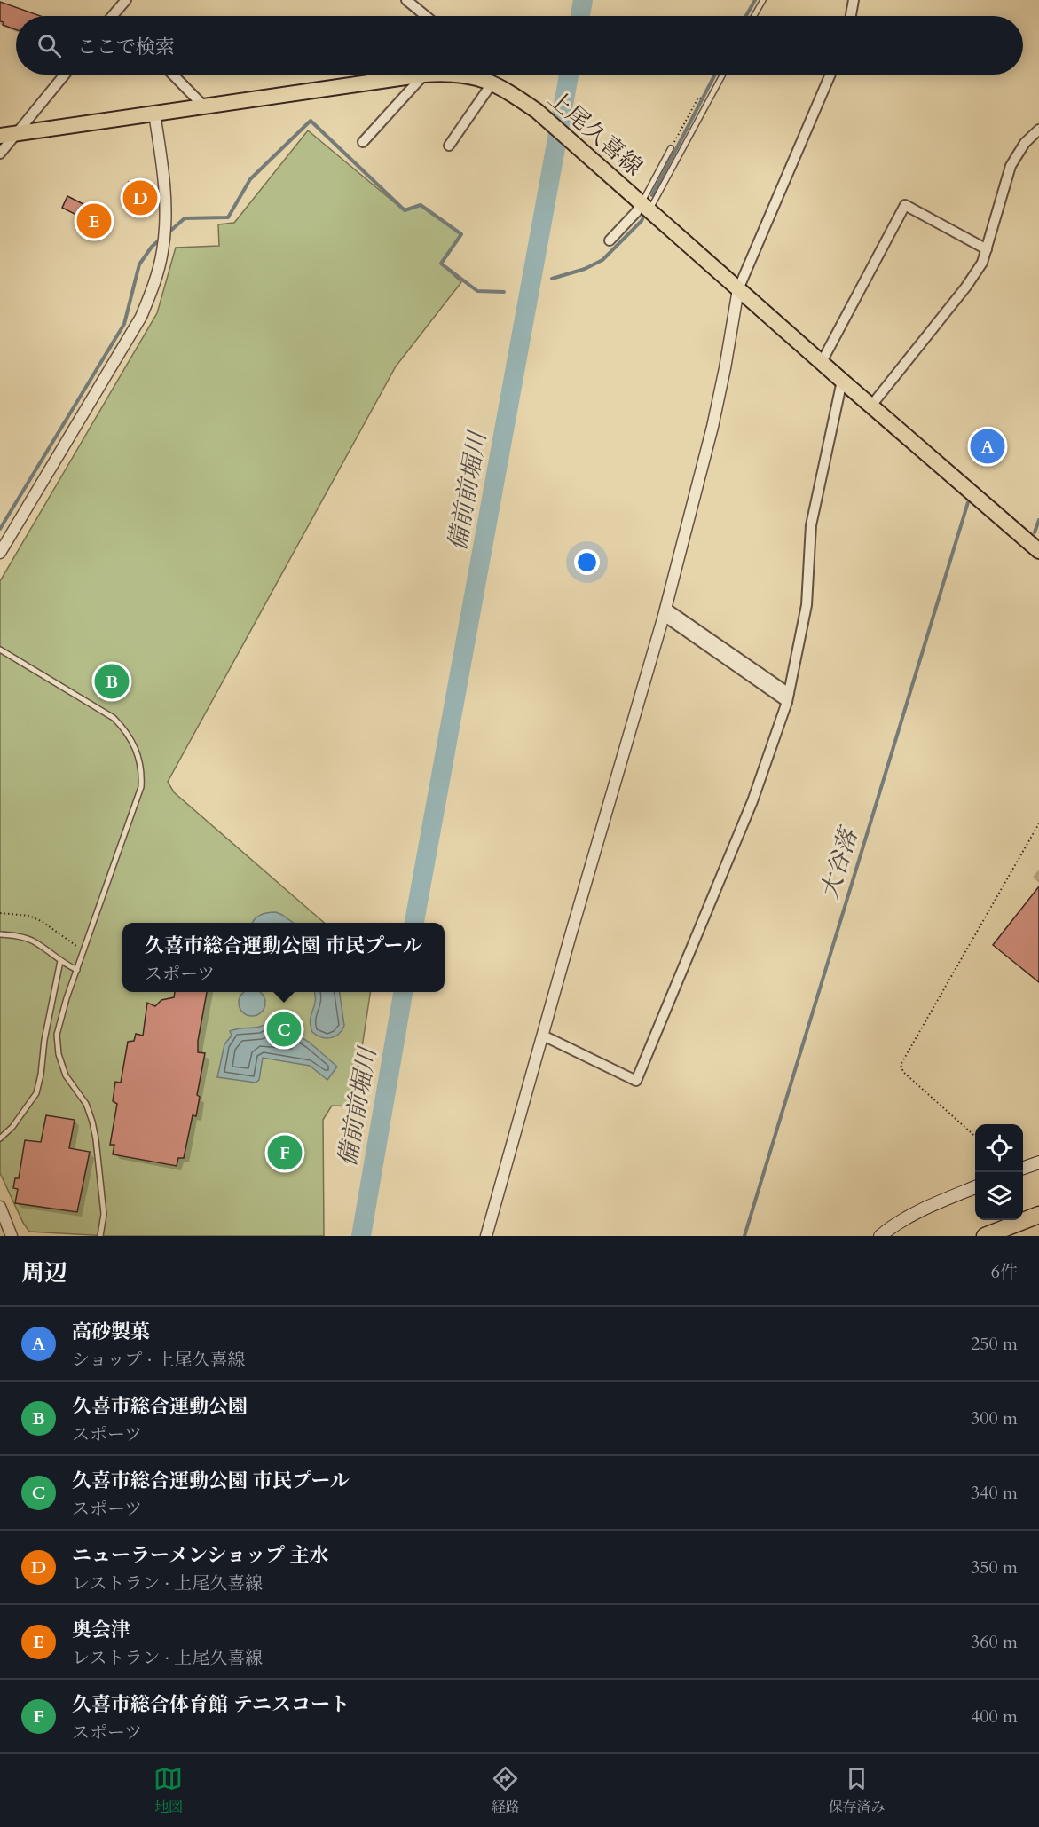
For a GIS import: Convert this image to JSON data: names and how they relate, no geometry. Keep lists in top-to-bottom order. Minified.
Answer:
{"streets":{"main road":["上尾久喜線"]},"water":["備前前堀川","大谷落"],"page":{"search":"ここで検索","pins":["D","E","A","B","C","F"],"popup":["久喜市総合運動公園 市民プール","スポーツ"],"heading":["周辺","6件"],"list":[{"mark":"A","name":"高砂製菓","note":"ショップ · 上尾久喜線","value":"250 m"},{"mark":"B","name":"久喜市総合運動公園","note":"スポーツ","value":"300 m"},{"mark":"C","name":"久喜市総合運動公園 市民プール","note":"スポーツ","value":"340 m"},{"mark":"D","name":"ニューラーメンショップ 主水","note":"レストラン · 上尾久喜線","value":"350 m"},{"mark":"E","name":"奥会津","note":"レストラン · 上尾久喜線","value":"360 m"},{"mark":"F","name":"久喜市総合体育館 テニスコート","note":"スポーツ","value":"400 m"}],"nav":["地図","経路","保存済み"]}}
